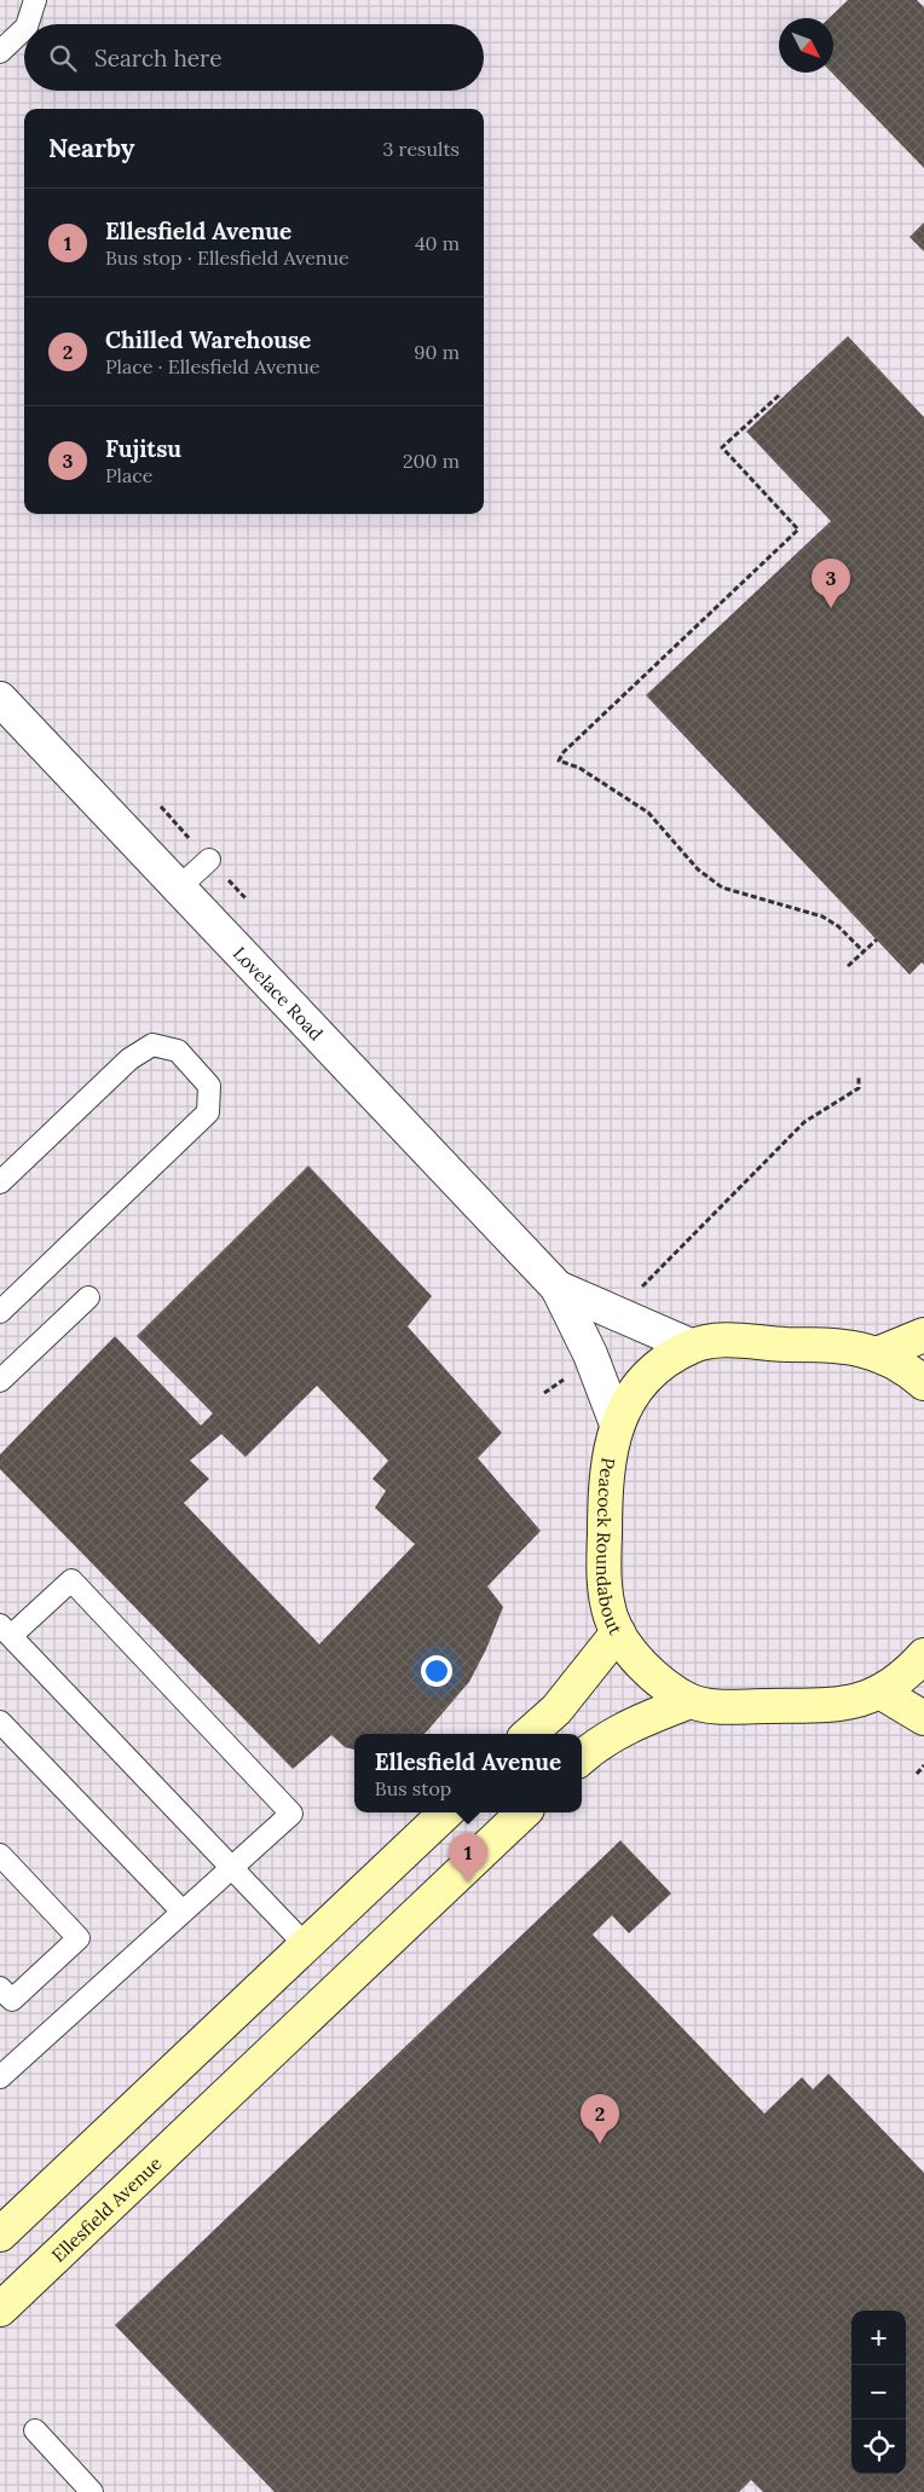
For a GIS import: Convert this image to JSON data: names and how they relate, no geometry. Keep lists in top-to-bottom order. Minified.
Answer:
{"streets":{"street":["Lovelace Road","Peacock Roundabout","Ellesfield Avenue"]},"crossings":[["Lovelace Road","Peacock Roundabout"]],"north":"bottom right","page":{"search":"Search here","heading":["Nearby","3 results"],"list":[{"mark":"1","name":"Ellesfield Avenue","note":"Bus stop · Ellesfield Avenue","value":"40 m"},{"mark":"2","name":"Chilled Warehouse","note":"Place · Ellesfield Avenue","value":"90 m"},{"mark":"3","name":"Fujitsu","note":"Place","value":"200 m"}],"pins":["3","1","2"],"popup":["Ellesfield Avenue","Bus stop"],"map_buttons":["+","−"]}}
